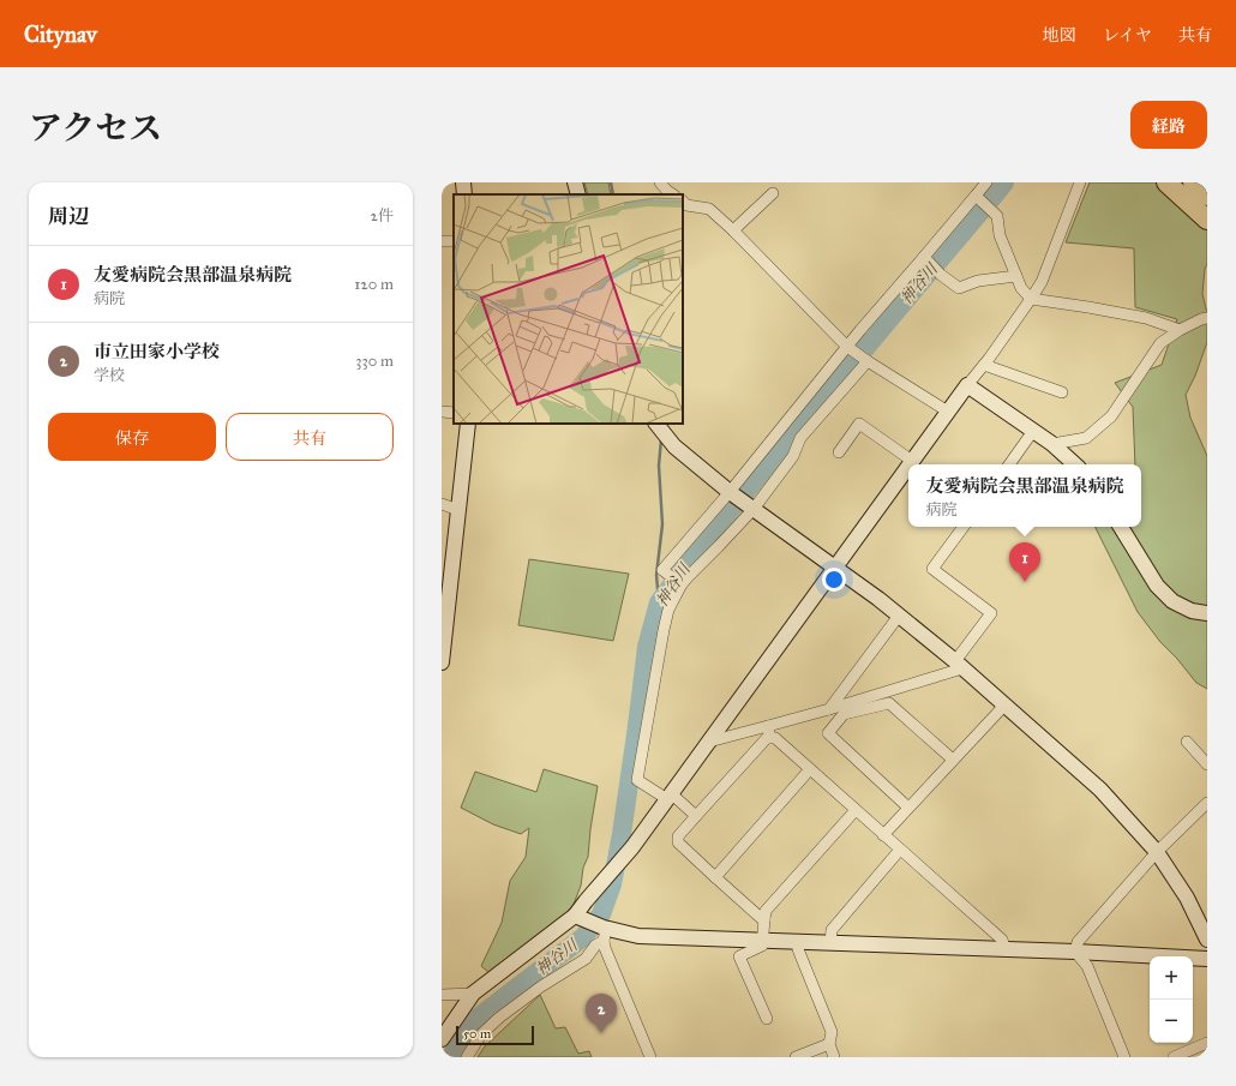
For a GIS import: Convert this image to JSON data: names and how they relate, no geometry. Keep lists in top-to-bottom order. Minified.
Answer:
{"water":["神谷川"],"scale_bar":"50 m","page":{"header":"Citynav","nav":["地図","レイヤ","共有"],"title":"アクセス","buttons":["経路",["保存","共有"]],"heading":["周辺","2件"],"list":[{"mark":"1","name":"友愛病院会黒部温泉病院","note":"病院","value":"120 m"},{"mark":"2","name":"市立田家小学校","note":"学校","value":"330 m"}],"popup":["友愛病院会黒部温泉病院","病院"],"pins":["1","2"],"map_buttons":["+","−"],"scale":"50 m"}}
